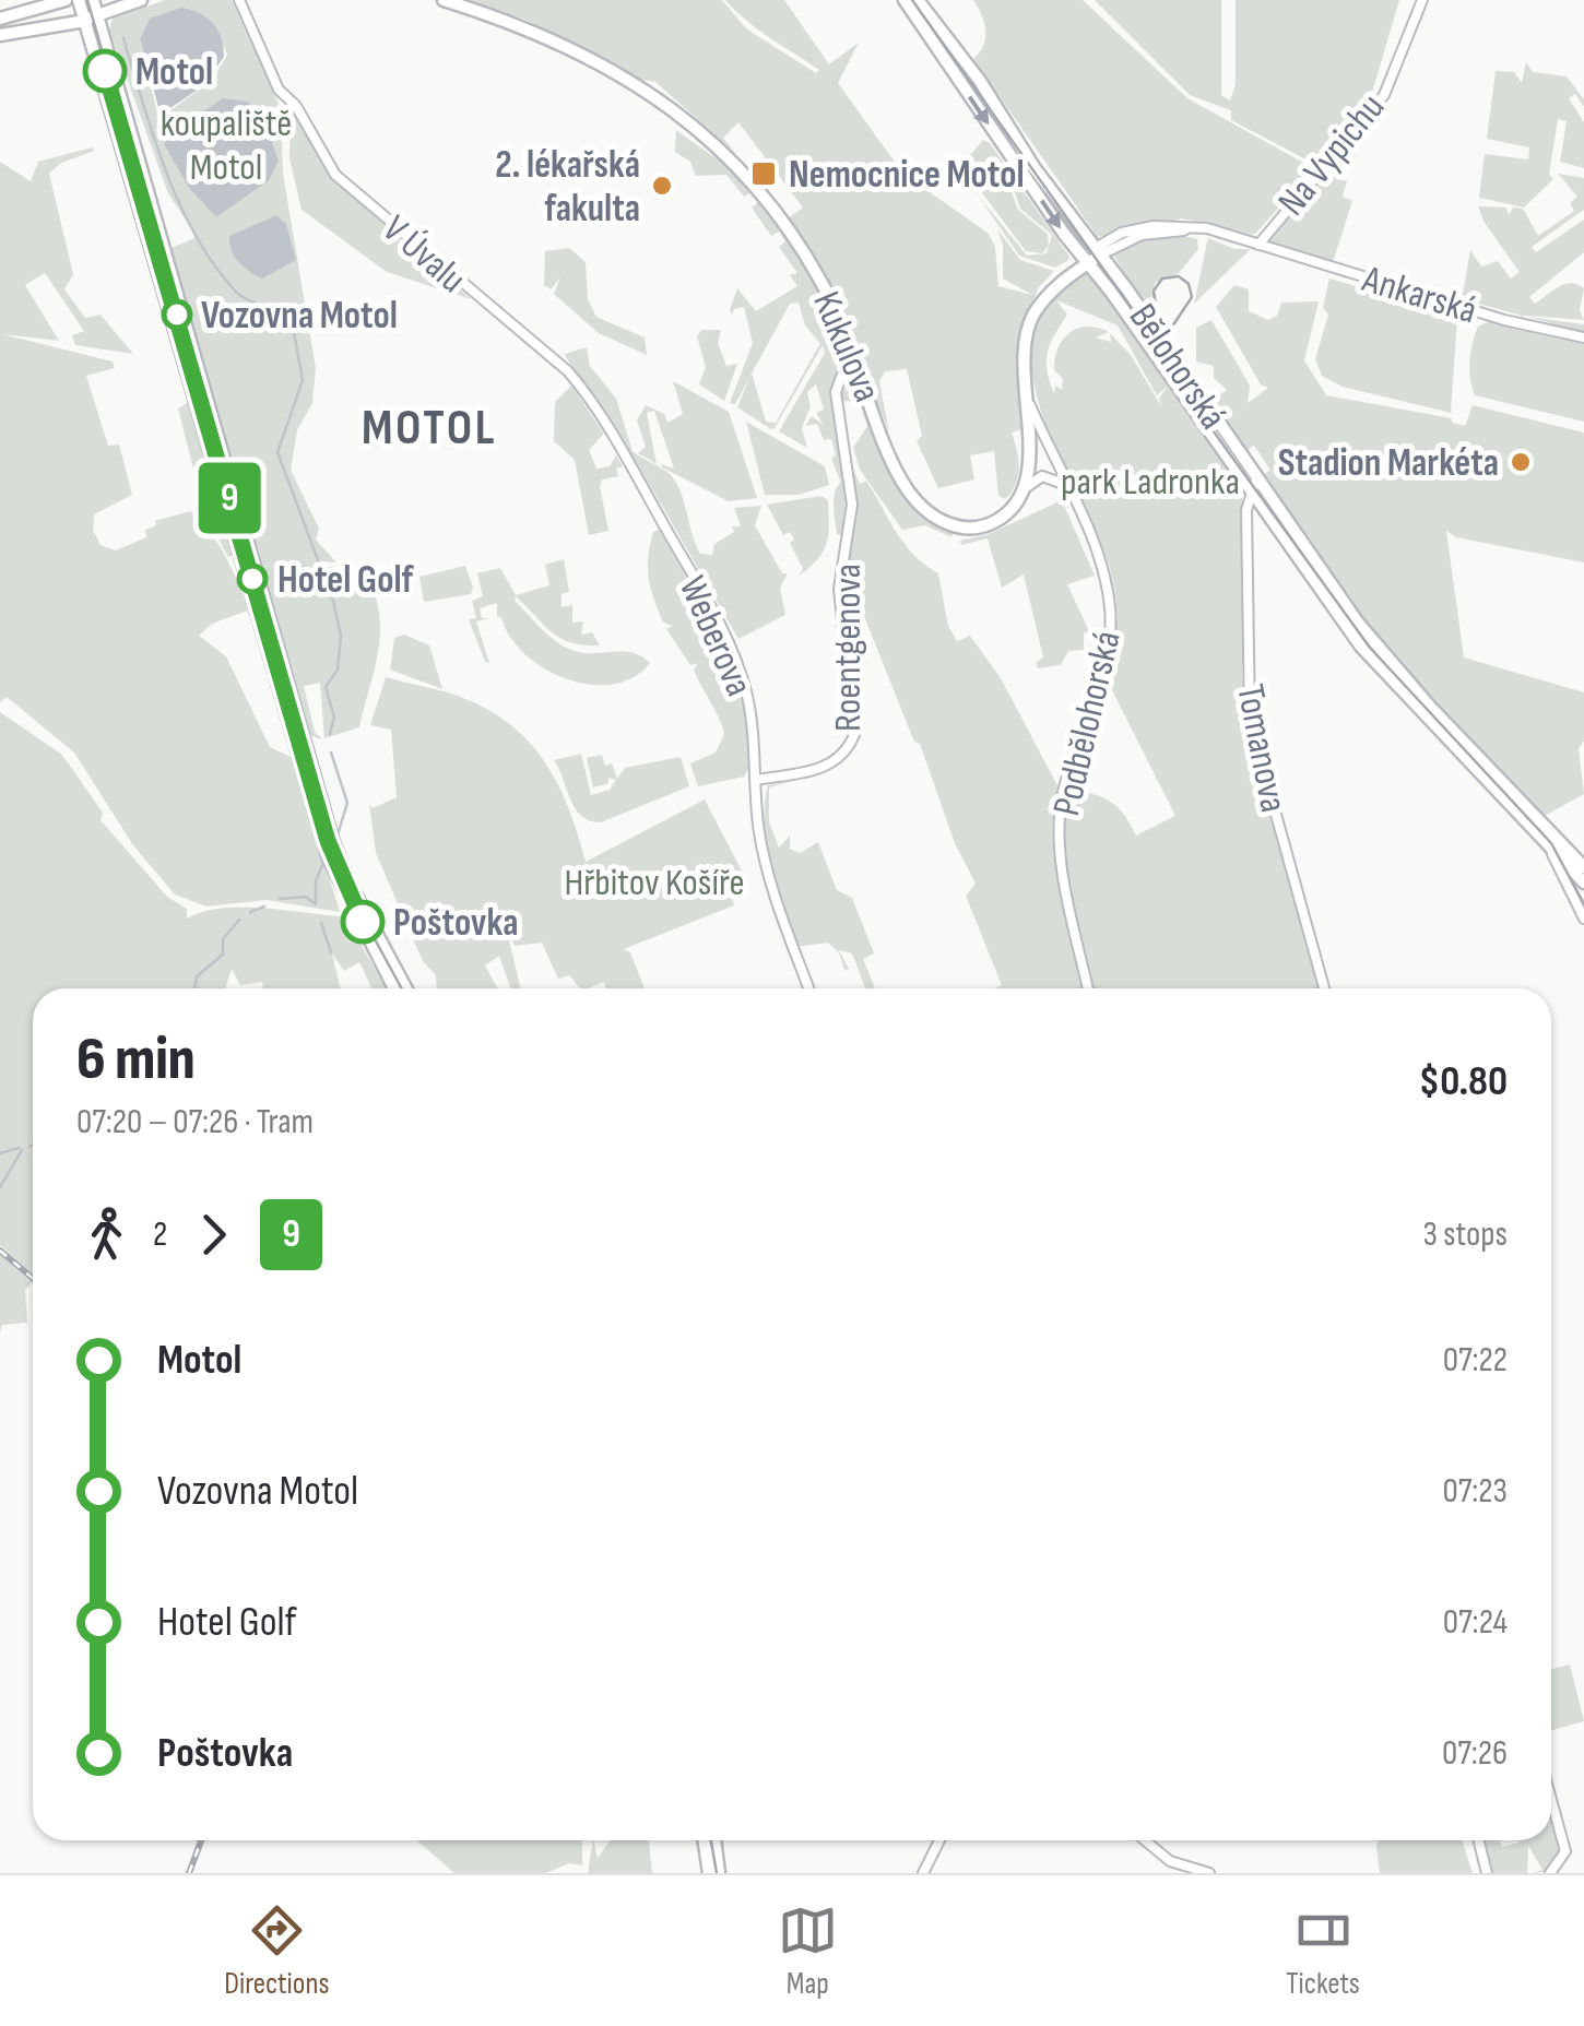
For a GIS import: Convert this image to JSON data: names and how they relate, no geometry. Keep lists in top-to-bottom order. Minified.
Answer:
{"streets":{"main road":["Kukulova","Bělohorská"],"street":["Na Vypichu","V Úvalu","Ankarská","Weberova","Roentgenova","Podbělohorská","Tomanova"]},"crossings":[["Na Vypichu","Ankarská"],["V Úvalu","Weberova"],["Ankarská","Bělohorská"],["Kukulova","Roentgenova"],["Bělohorská","Tomanova"],["Weberova","Roentgenova"]],"districts":["MOTOL"],"parks":["koupaliště Motol","park Ladronka","Hřbitov Košíře"],"places":{"other":["Motol","2. lékařská fakulta","Vozovna Motol","Stadion Markéta","Hotel Golf","Poštovka"],"transit":["Nemocnice Motol"]},"lines":["tram line 9"],"page":{"on_map":"9","heading":["6 min","07:20 – 07:26 · Tram","$0.80"],"legs":["2","9","3 stops"],"list":[{"name":"Motol","value":"07:22"},{"name":"Vozovna Motol","value":"07:23"},{"name":"Hotel Golf","value":"07:24"},{"name":"Poštovka","value":"07:26"}],"tabs":["Directions","Map","Tickets"]}}
